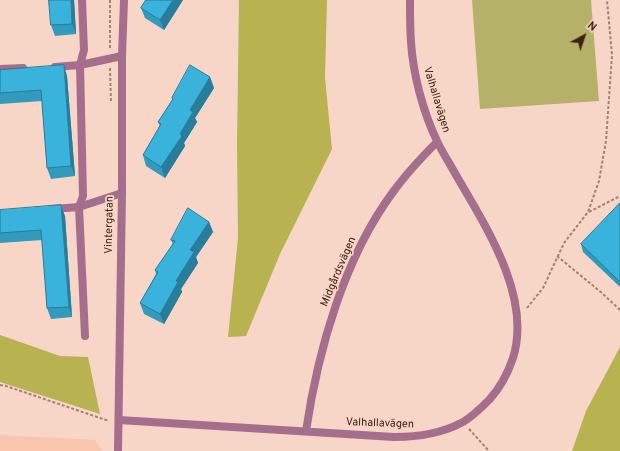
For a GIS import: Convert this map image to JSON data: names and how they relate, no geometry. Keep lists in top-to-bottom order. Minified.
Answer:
{"streets":{"street":["Valhallavägen","Vintergatan","Midgårdsvägen"]},"crossings":[["Valhallavägen","Vintergatan"],["Valhallavägen","Midgårdsvägen"]],"north":"top right"}
